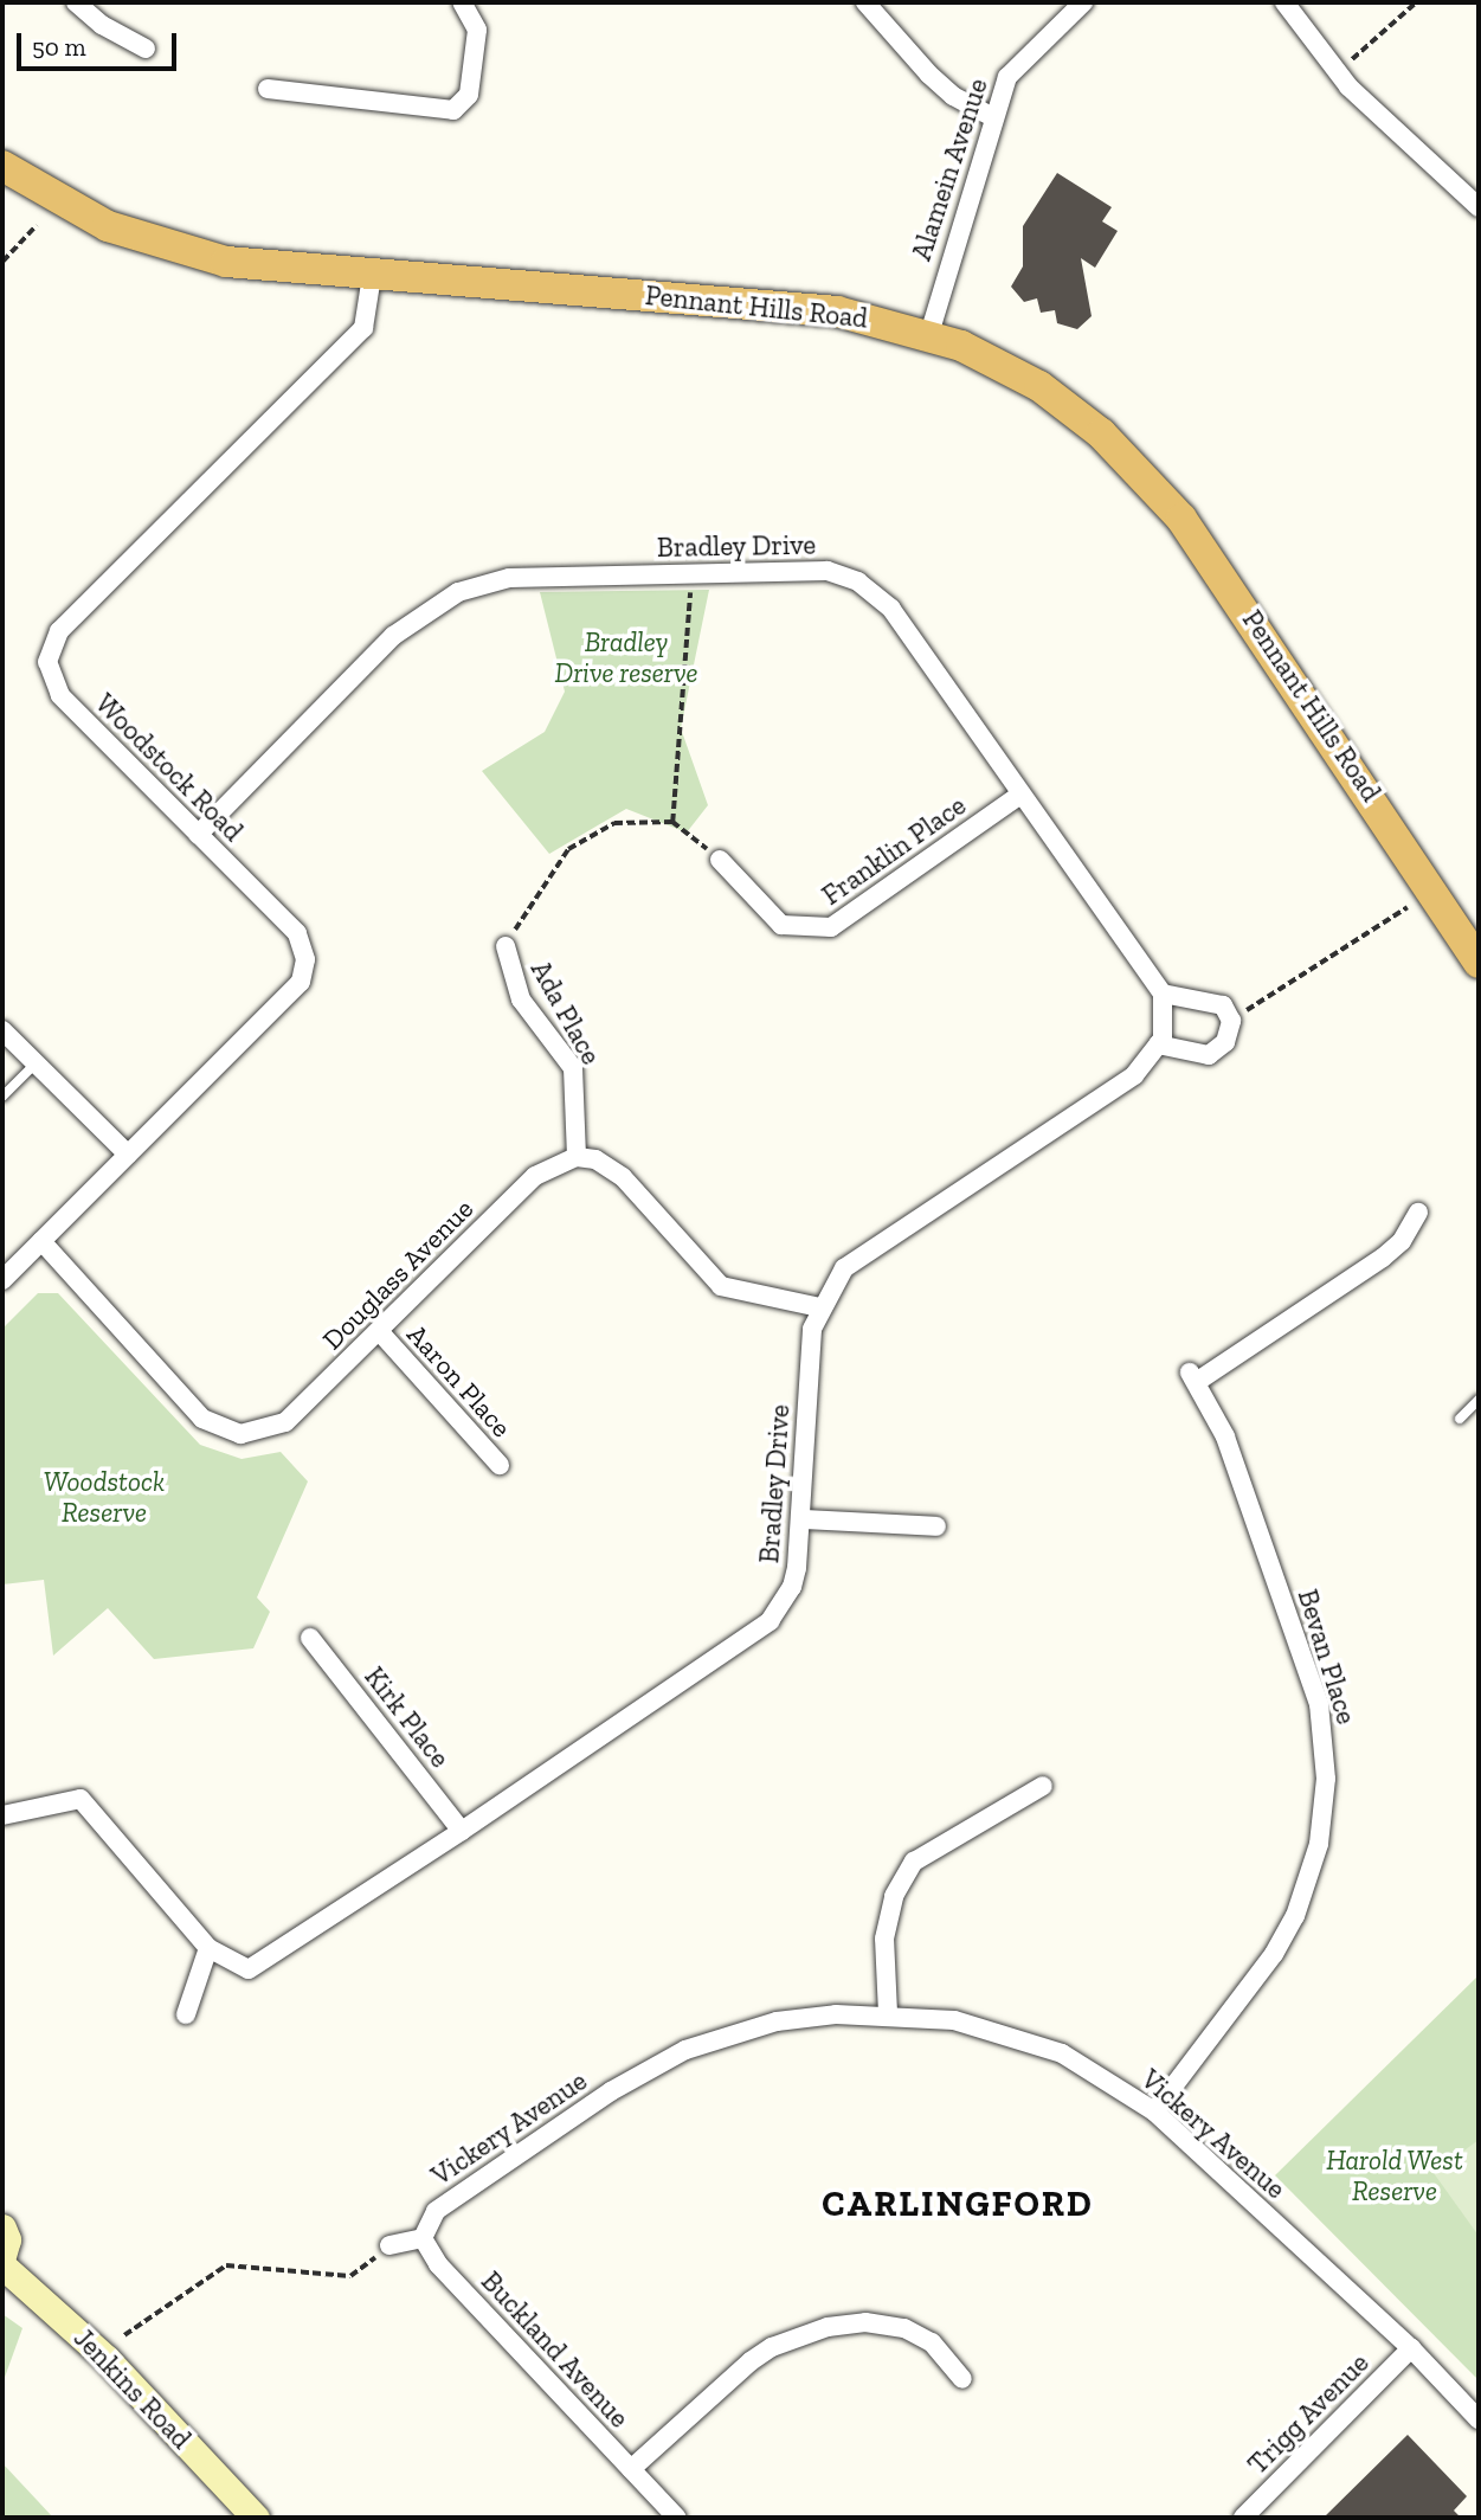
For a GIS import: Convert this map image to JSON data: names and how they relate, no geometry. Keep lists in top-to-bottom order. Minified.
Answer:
{"streets":{"highway":["Pennant Hills Road"],"main road":["Jenkins Road"],"street":["Alamein Avenue","Bradley Drive","Woodstock Road","Franklin Place","Ada Place","Douglass Avenue","Aaron Place","Bevan Place","Kirk Place","Vickery Avenue","Buckland Avenue","Trigg Avenue"]},"crossings":[["Alamein Avenue","Pennant Hills Road"],["Pennant Hills Road","Woodstock Road"],["Bradley Drive","Woodstock Road"],["Bradley Drive","Franklin Place"],["Bradley Drive","Kirk Place"],["Woodstock Road","Douglass Avenue"],["Ada Place","Douglass Avenue"],["Douglass Avenue","Aaron Place"],["Bevan Place","Vickery Avenue"],["Vickery Avenue","Buckland Avenue"],["Vickery Avenue","Trigg Avenue"]],"districts":["CARLINGFORD"],"parks":["Bradley Drive reserve","Woodstock Reserve","Harold West Reserve"],"scale_bar":"50 m"}
